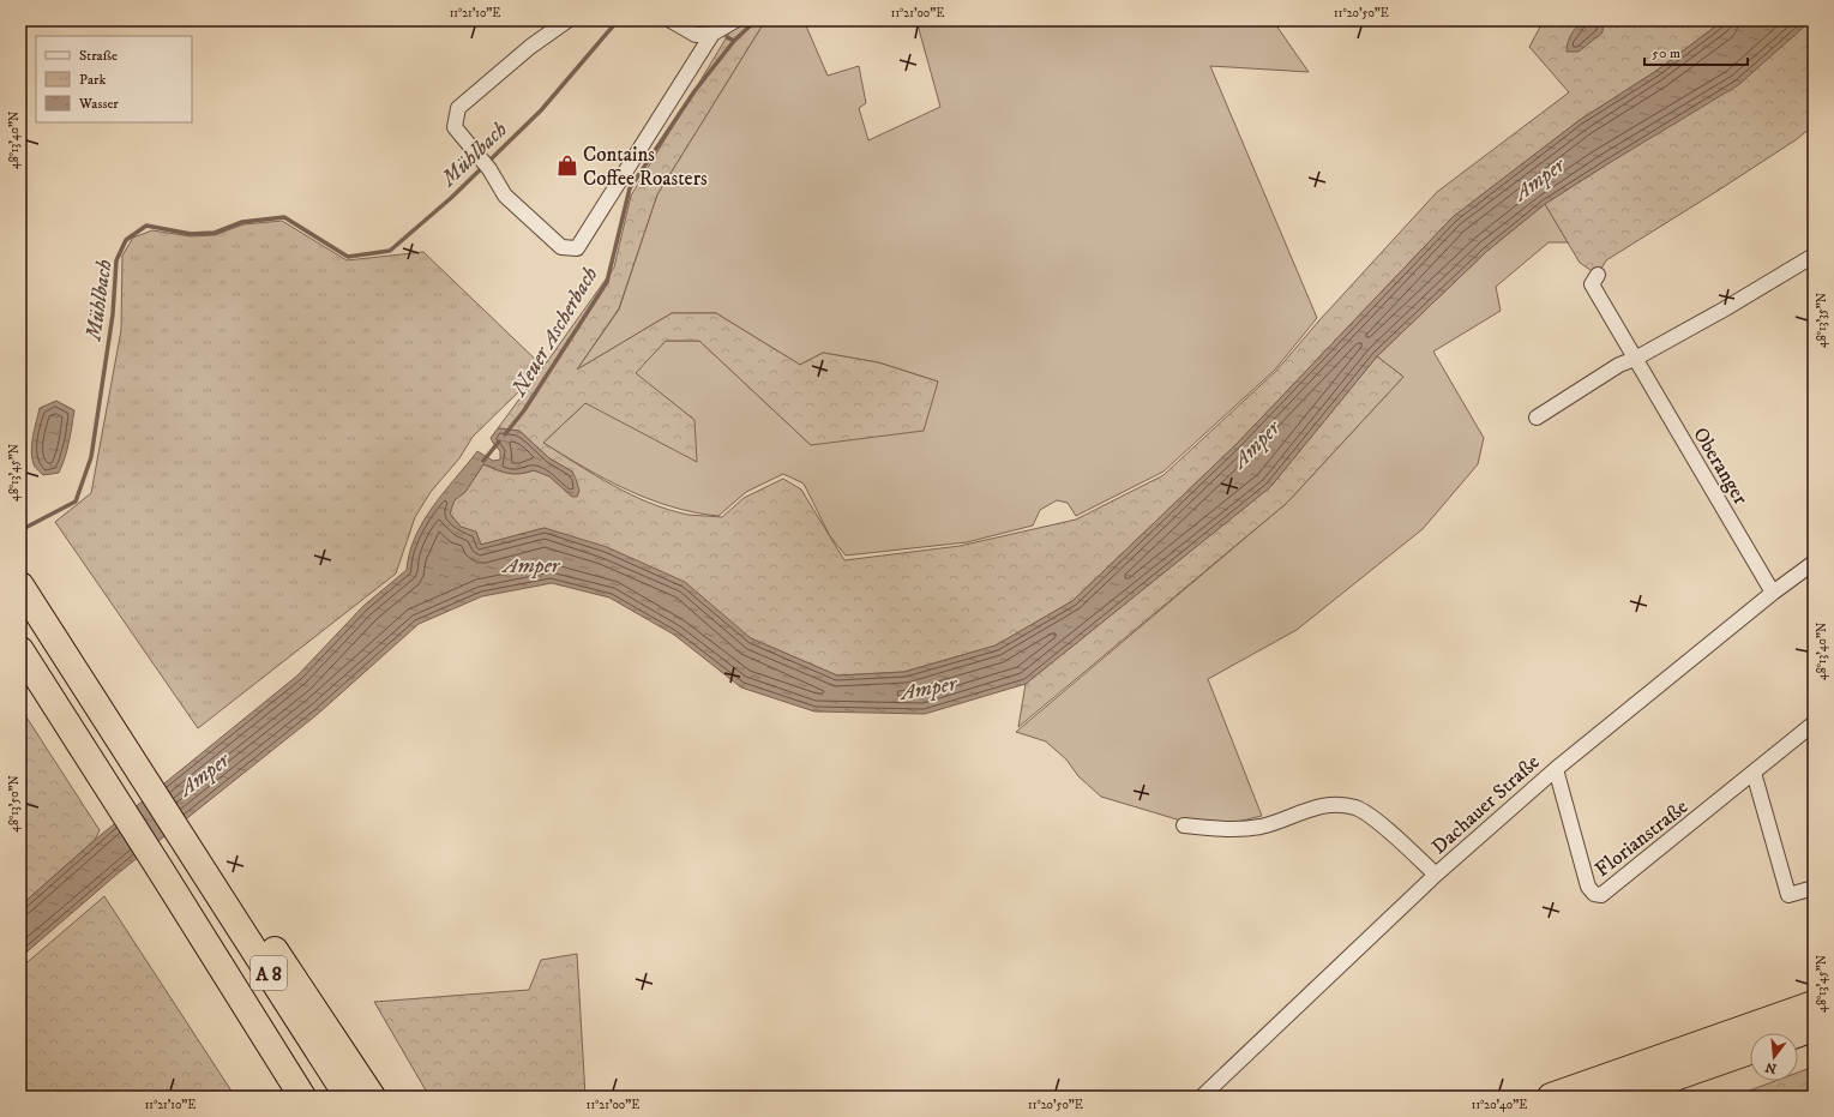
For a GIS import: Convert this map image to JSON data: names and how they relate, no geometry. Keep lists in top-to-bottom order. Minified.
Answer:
{"streets":{"highway":["A 8"],"street":["Oberanger","Dachauer Straße","Florianstraße"]},"crossings":[["Oberanger","Dachauer Straße"],["Dachauer Straße","Florianstraße"]],"water":["Mühlbach","Amper","Neuer Ascherbach"],"places":{"shop":["Contains Coffee Roasters"]},"legend":["Straße","Park","Wasser"],"scale_bar":"50 m","north":"bottom","coordinates":["11°21'10\"E","11°21'00\"E","11°20'50\"E","48°13'40\"N","48°13'35\"N","48°13'45\"N","48°13'50\"N","11°20'40\"E"]}
